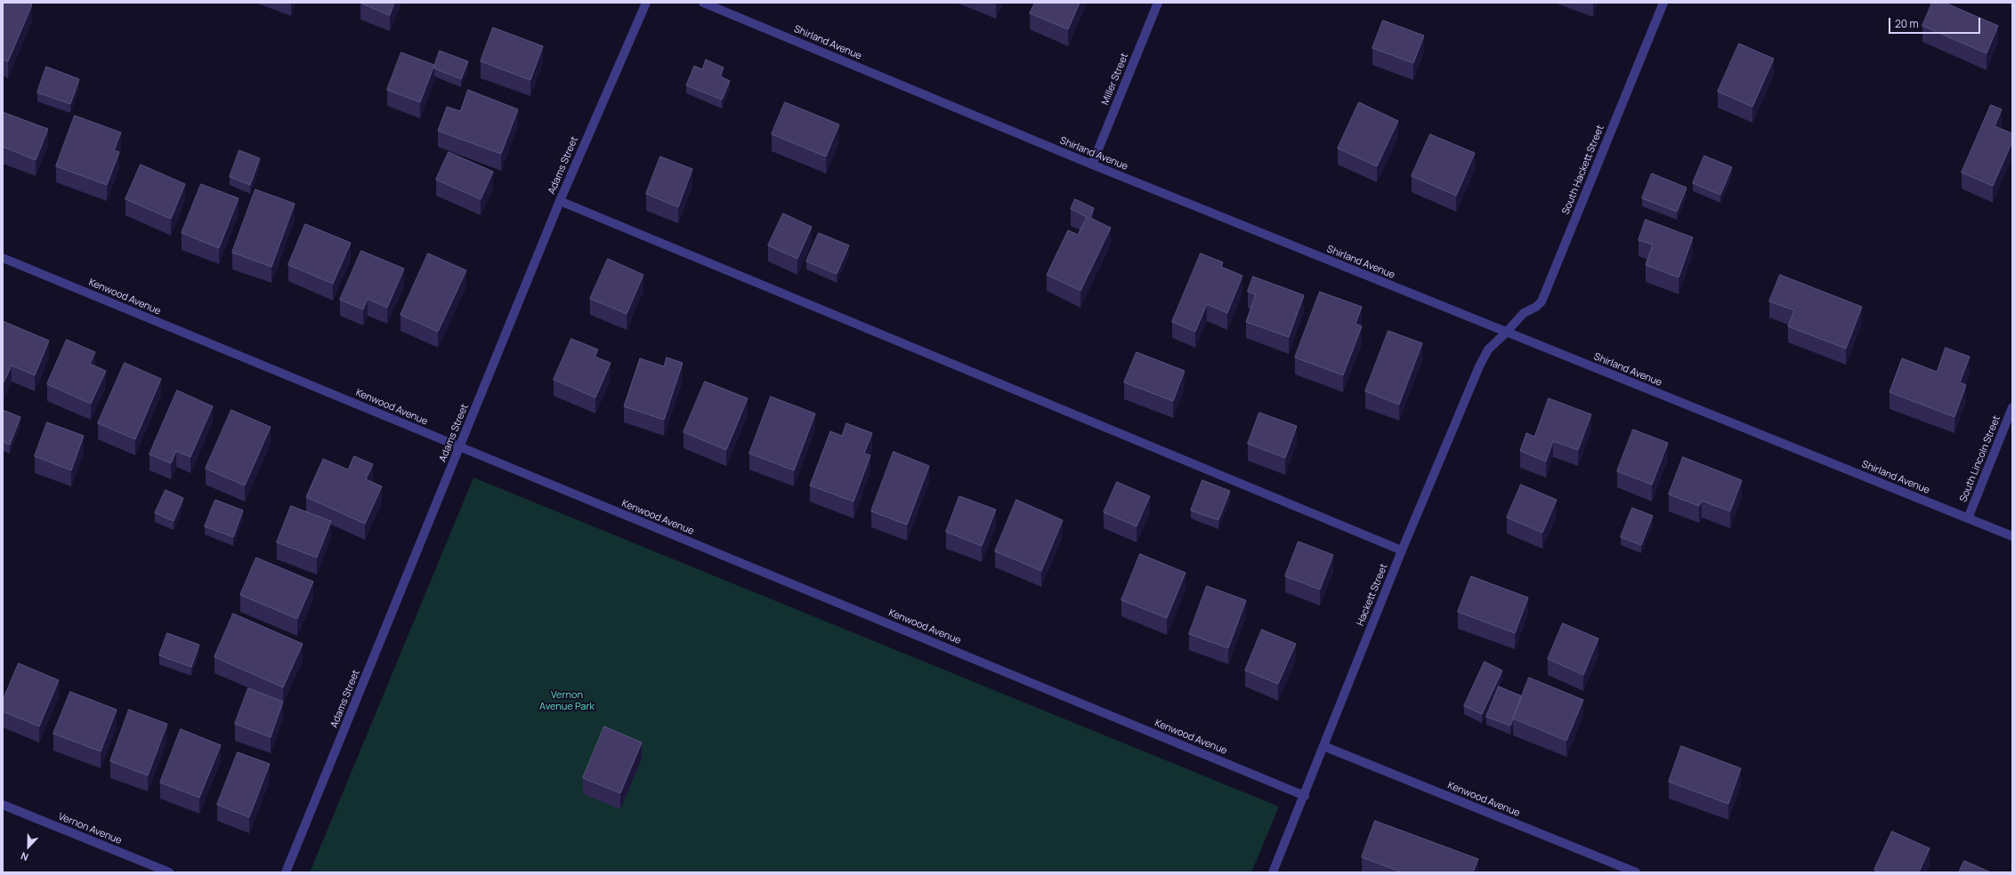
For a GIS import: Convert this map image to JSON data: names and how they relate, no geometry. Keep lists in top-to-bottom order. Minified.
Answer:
{"streets":{"street":["Shirland Avenue","Miller Street","Adams Street","South Hackett Street","Kenwood Avenue","South Lincoln Street","Hackett Street","Vernon Avenue"]},"crossings":[["Shirland Avenue","Miller Street"],["Shirland Avenue","South Hackett Street"],["Shirland Avenue","South Lincoln Street"],["Shirland Avenue","Hackett Street"],["Adams Street","Kenwood Avenue"],["South Hackett Street","Hackett Street"],["Kenwood Avenue","Hackett Street"]],"parks":["Vernon Avenue Park"],"scale_bar":"20 m","north":"bottom"}
